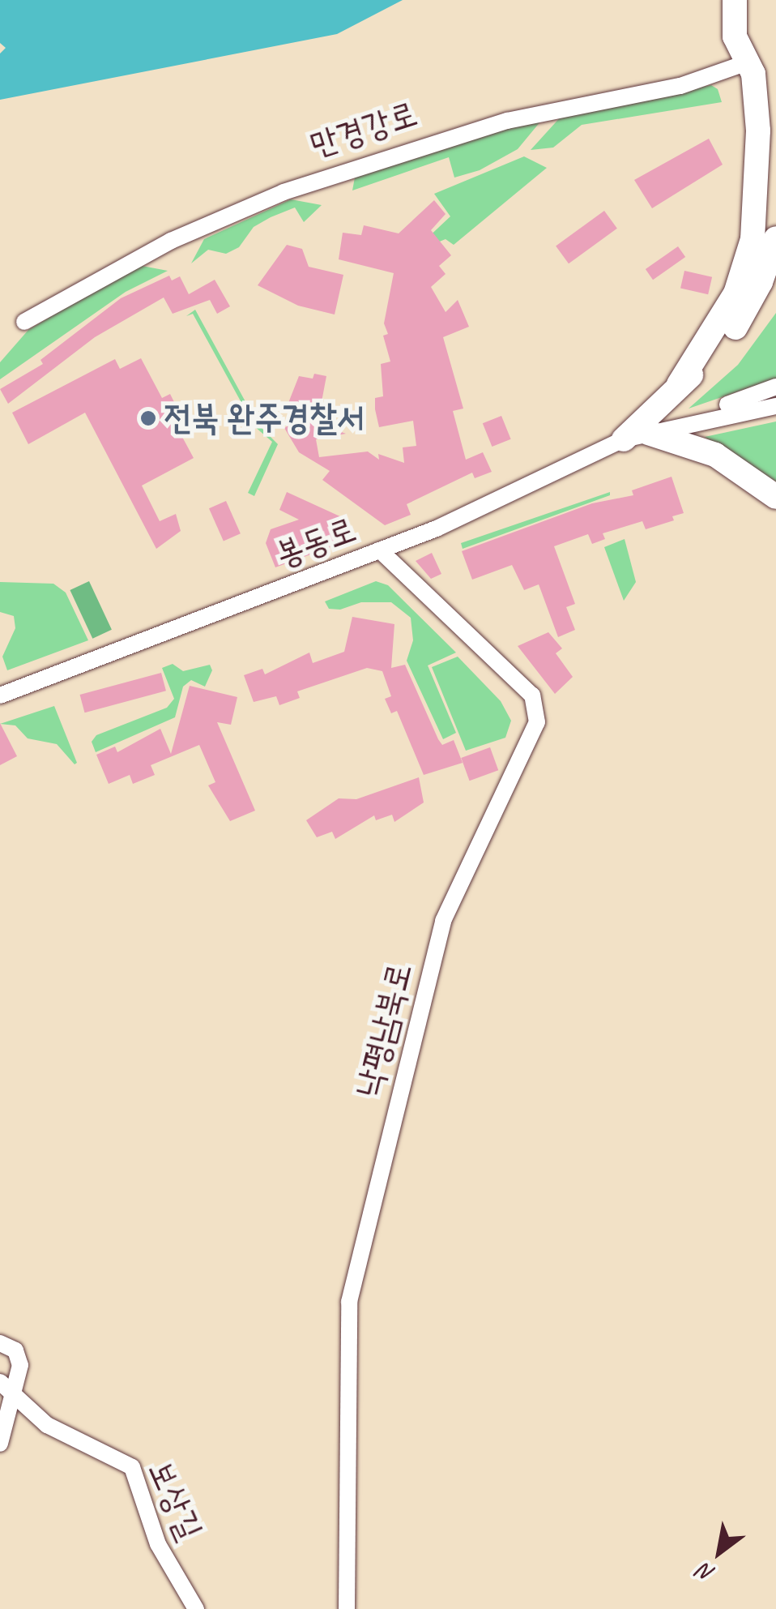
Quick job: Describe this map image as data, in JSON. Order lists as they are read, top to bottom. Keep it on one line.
{"streets":{"street":["만경강로","봉동로","낙평남북로","보상길"]},"crossings":[["봉동로","낙평남북로"]],"places":["전북 완주경찰서"],"north":"bottom left"}
